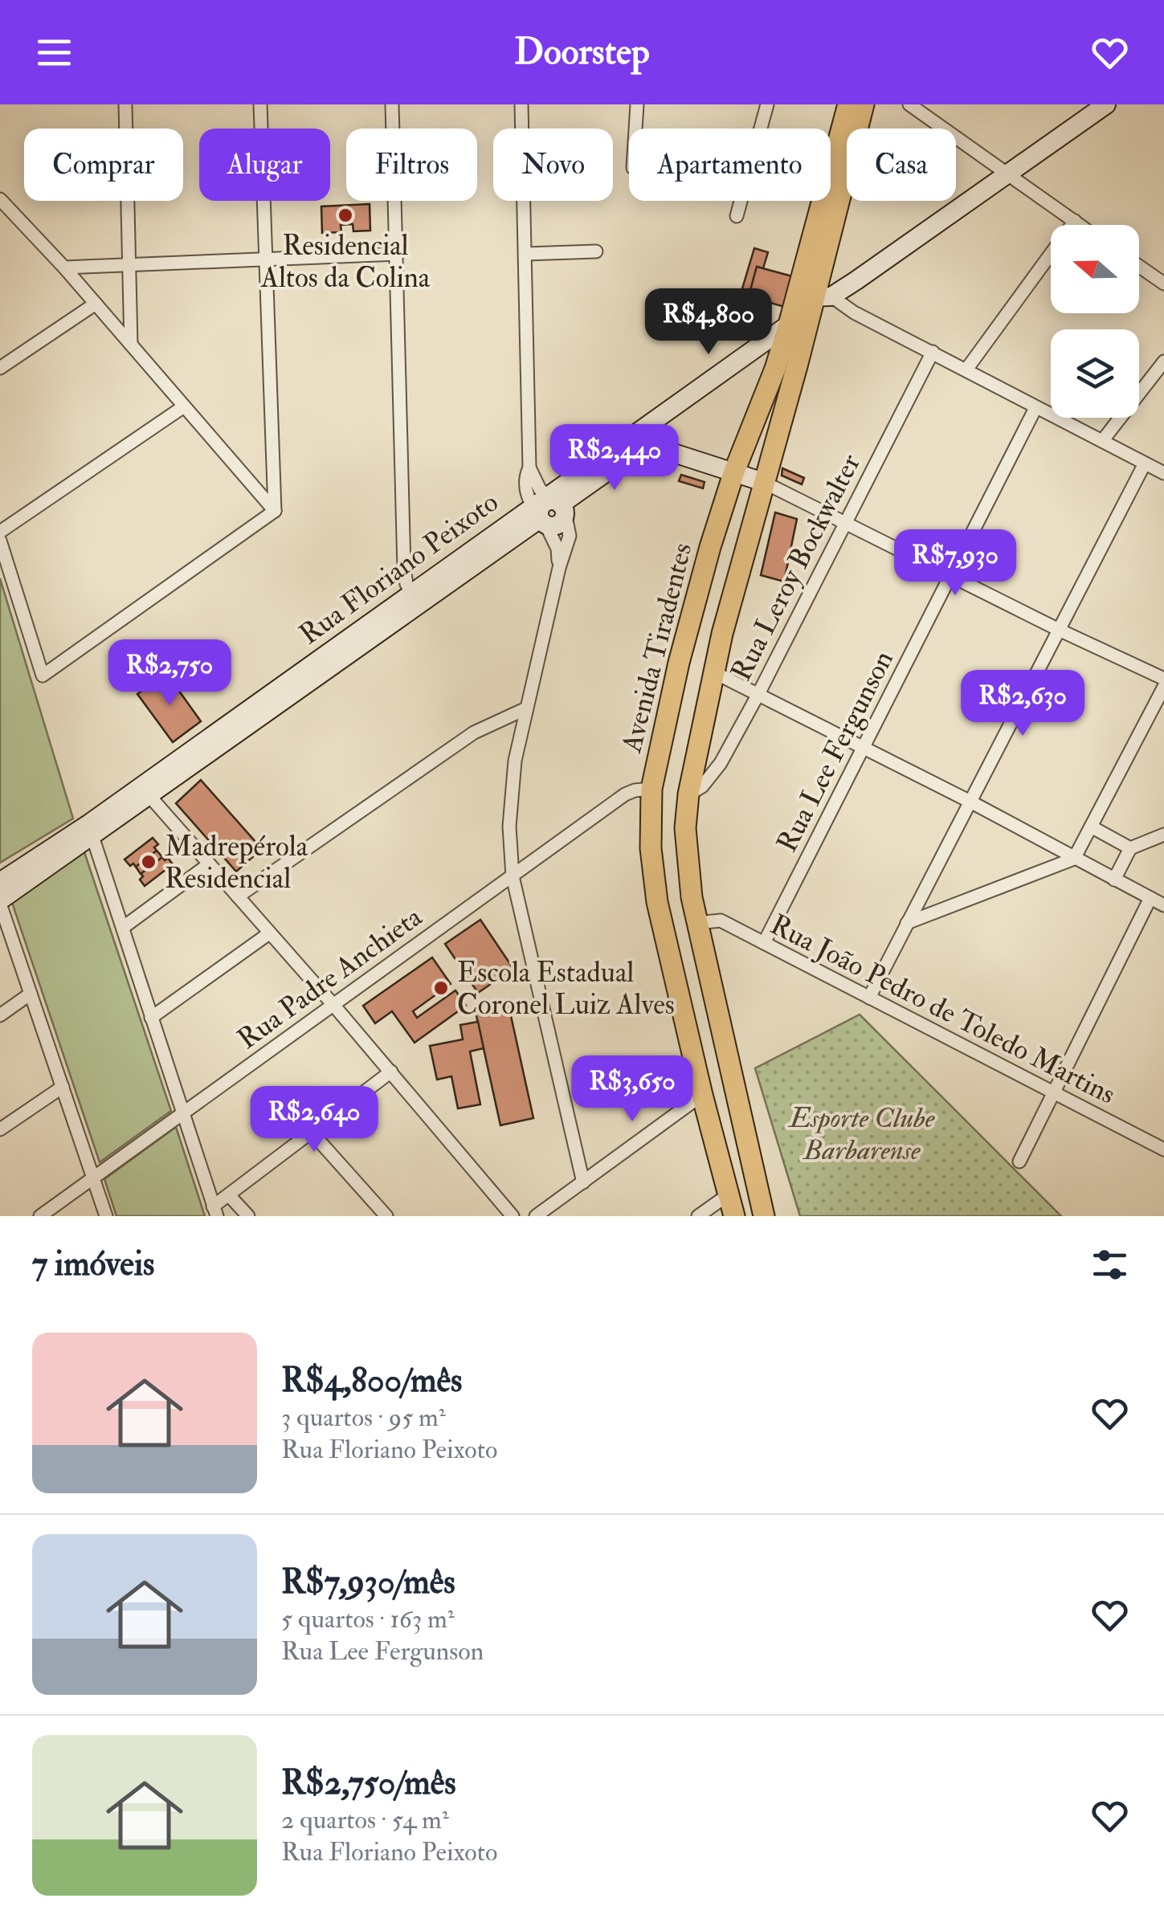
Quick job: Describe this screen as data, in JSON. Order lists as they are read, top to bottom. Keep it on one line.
{"streets":{"main road":["Rua Floriano Peixoto","Avenida Tiradentes"],"street":["Rua Leroy Bockwalter","Rua Lee Fergunson","Rua Padre Anchieta","Rua João Pedro de Toledo Martins"]},"crossings":[["Rua Leroy Bockwalter","Avenida Tiradentes"],["Rua Floriano Peixoto","Avenida Tiradentes"],["Avenida Tiradentes","Rua Padre Anchieta"],["Avenida Tiradentes","Rua João Pedro de Toledo Martins"],["Rua Lee Fergunson","Rua João Pedro de Toledo Martins"]],"parks":["Esporte Clube Barbarense"],"places":["Residencial Altos da Colina","Madrepérola Residencial","Escola Estadual Coronel Luiz Alves"],"north":"left","page":{"header":"Doorstep","chip":["Comprar","Alugar","Filtros","Novo","Apartamento","Casa"],"price":["R$4,800","R$2,440","R$7,930","R$2,750","R$2,630","R$3,650","R$2,640"],"heading":"7 imóveis","list":[{"name":"R$4,800/mês","note":"3 quartos · 95 m² · Rua Floriano Peixoto"},{"name":"R$7,930/mês","note":"5 quartos · 163 m² · Rua Lee Fergunson"},{"name":"R$2,750/mês","note":"2 quartos · 54 m² · Rua Floriano Peixoto"}]}}
